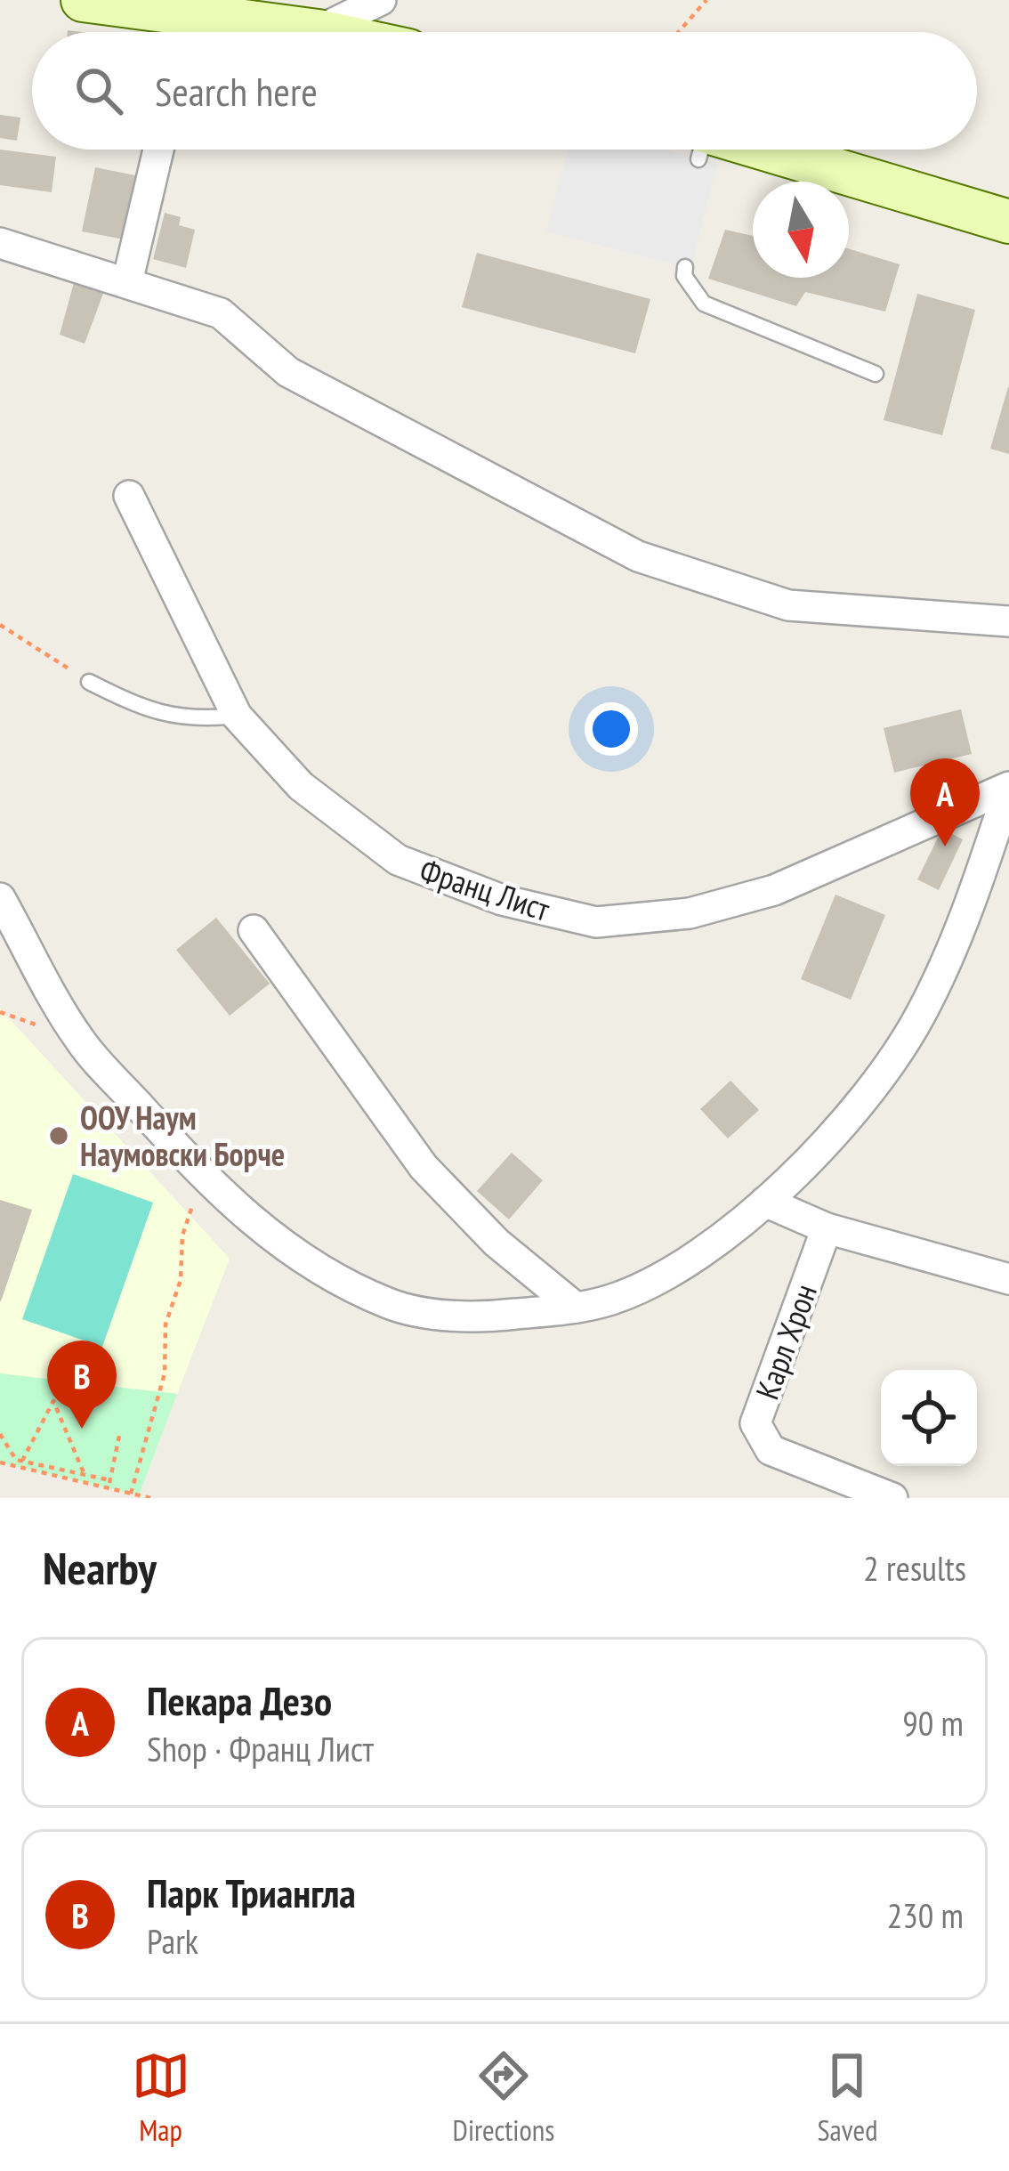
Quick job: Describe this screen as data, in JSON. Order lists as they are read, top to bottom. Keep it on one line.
{"streets":{"street":["Франц Лист","Карл Хрон"]},"places":["ООУ Наум Наумовски Борче"],"north":"bottom","page":{"search":"Search here","pins":["A","B"],"heading":["Nearby","2 results"],"list":[{"mark":"A","name":"Пекара Дезо","note":"Shop · Франц Лист","value":"90 m"},{"mark":"B","name":"Парк Триангла","note":"Park","value":"230 m"}],"nav":["Map","Directions","Saved"]}}
